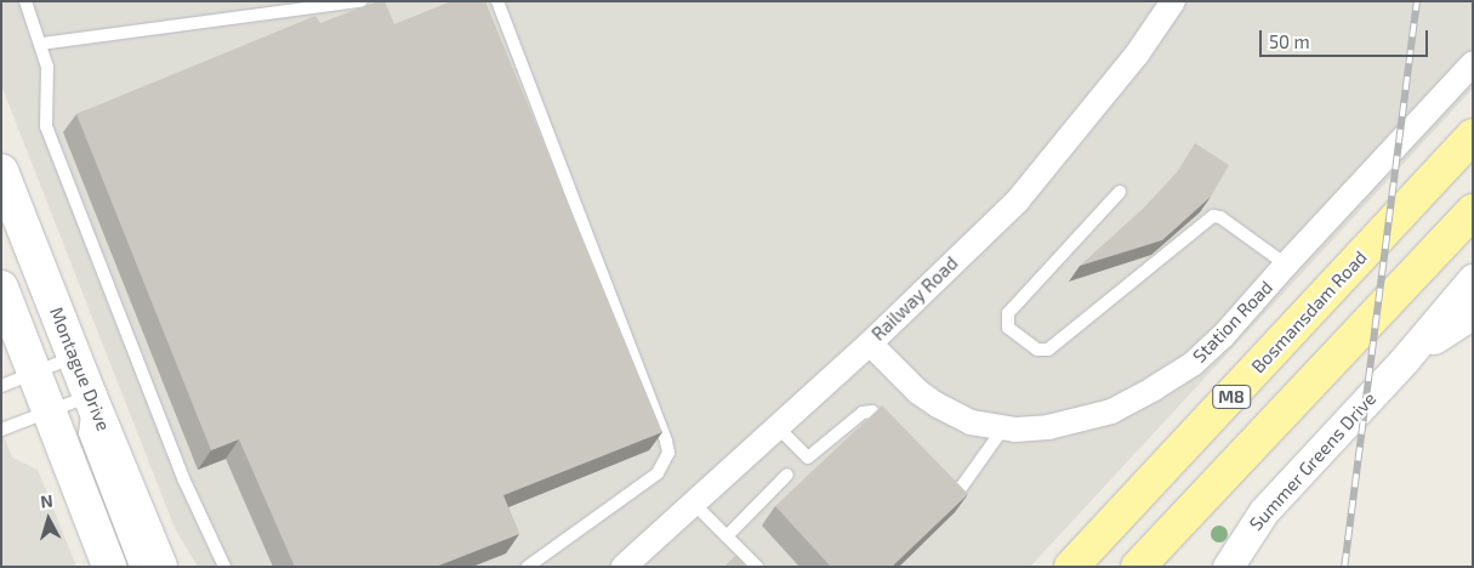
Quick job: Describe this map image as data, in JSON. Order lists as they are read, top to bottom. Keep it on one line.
{"streets":{"main road":["Bosmansdam Road","Montague Drive","M8"],"street":["Railway Road","Station Road","Summer Greens Drive"]},"crossings":[["Railway Road","Station Road"]],"scale_bar":"50 m","north":"top"}
